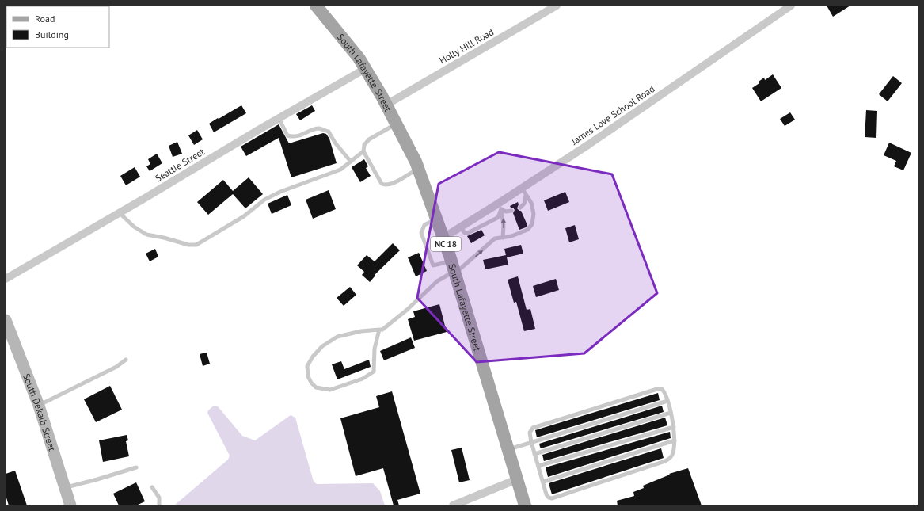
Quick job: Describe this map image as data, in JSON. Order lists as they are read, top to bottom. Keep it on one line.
{"streets":{"main road":["South Lafayette Street","NC 18","South Dekalb Street"],"street":["Holly Hill Road","James Love School Road","Seattle Street"]},"crossings":[["Holly Hill Road","South Lafayette Street"],["South Lafayette Street","James Love School Road"],["South Lafayette Street","Seattle Street"]],"legend":["Road","Building"]}
